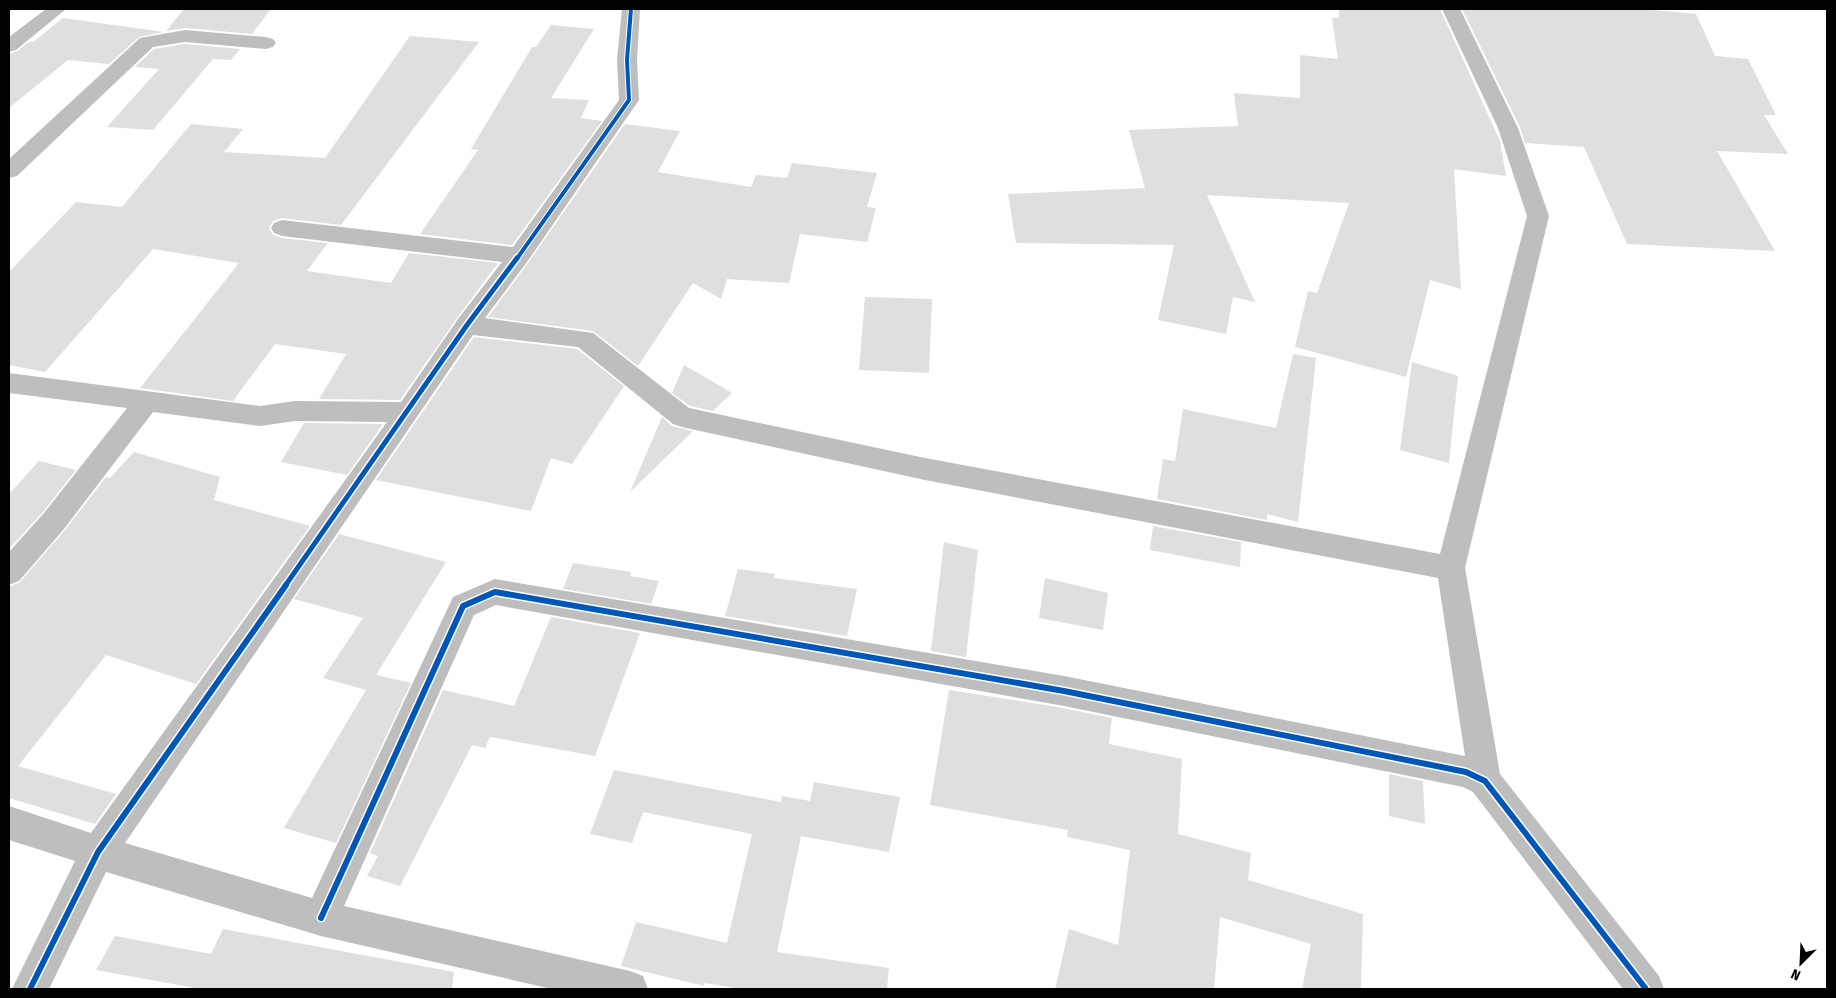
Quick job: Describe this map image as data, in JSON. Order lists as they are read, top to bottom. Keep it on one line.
{"north":"bottom left"}
